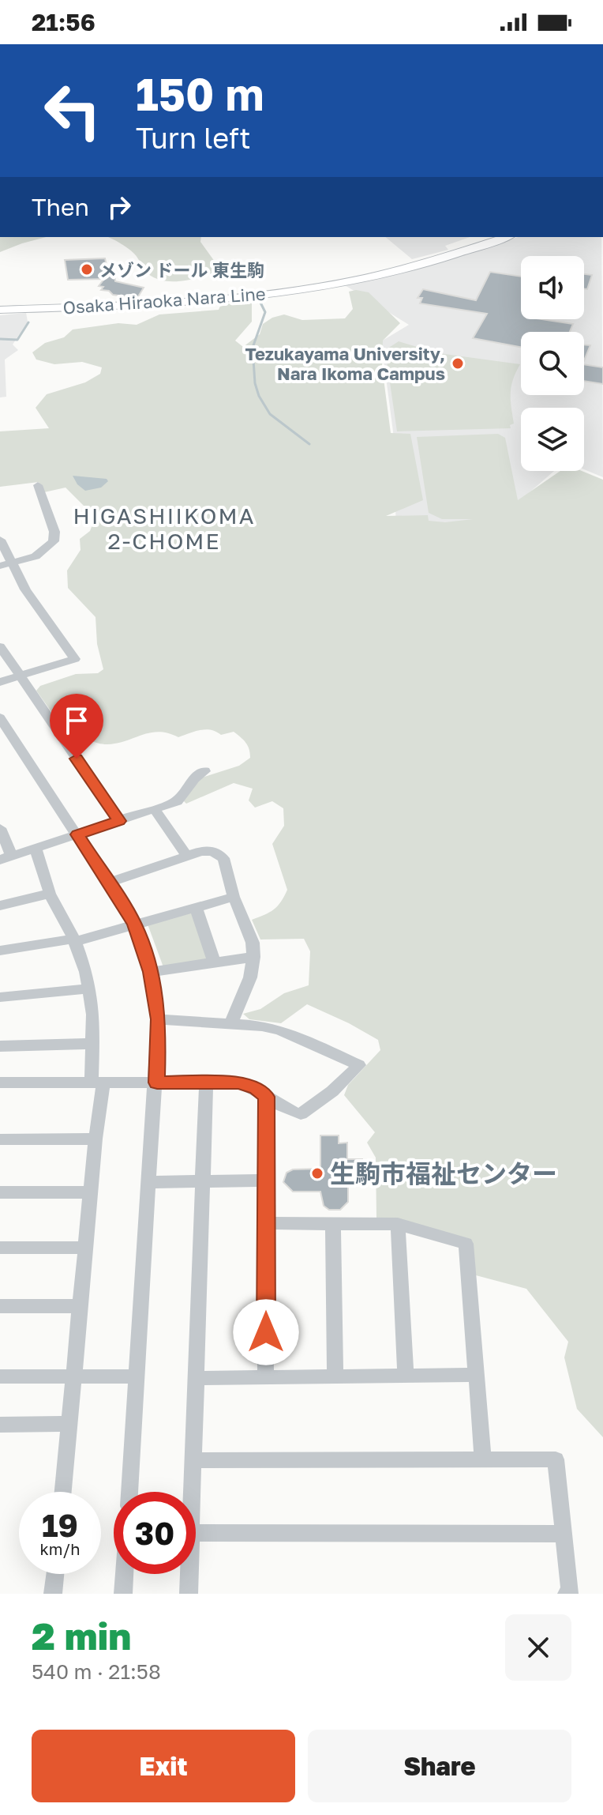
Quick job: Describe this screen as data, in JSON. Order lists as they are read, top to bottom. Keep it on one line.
{"streets":{"main road":["Osaka Hiraoka Nara Line"]},"districts":["HIGASHIIKOMA 2-CHOME"],"places":["メゾン ドール 東生駒","Tezukayama University, Nara Ikoma Campus","生駒市福祉センター"],"page":{"status":"21:56","turn":["150 m","Turn left"],"then":"Then","speed":"19 km/h","limit":"30","heading":["2 min","540 m · 21:58"],"buttons":["Exit","Share"]}}
